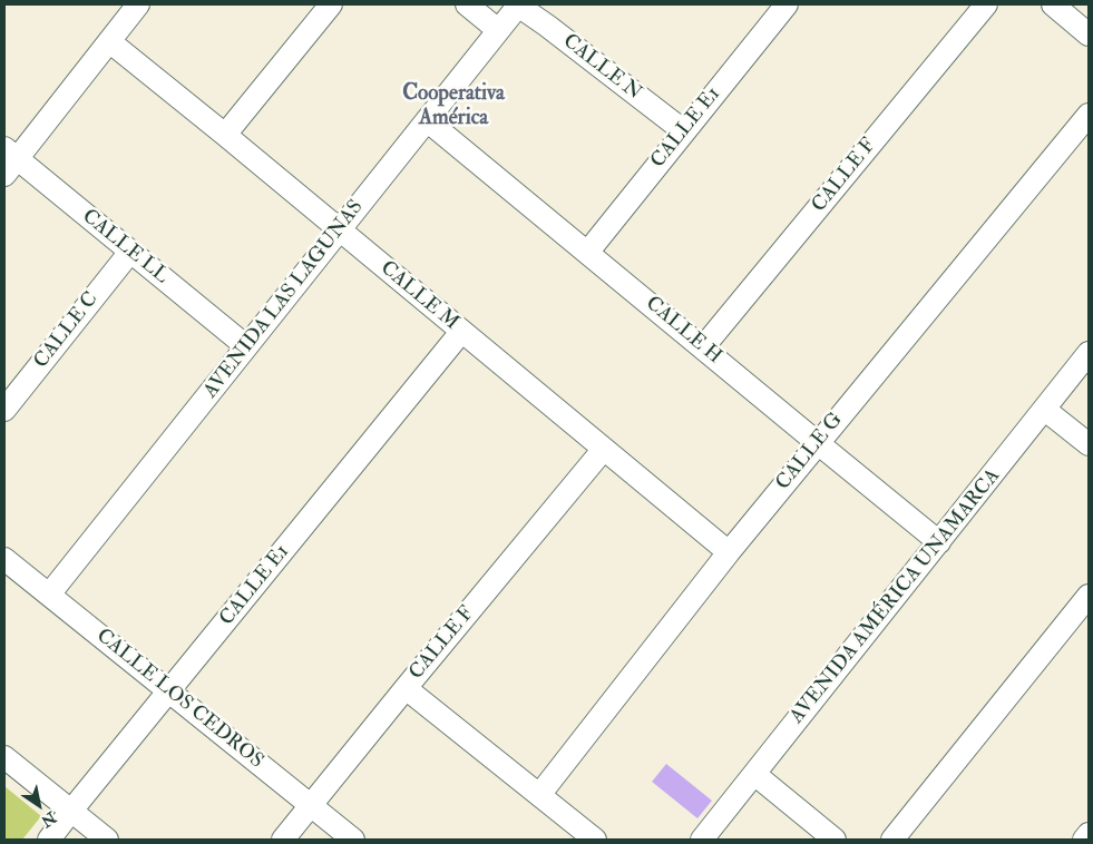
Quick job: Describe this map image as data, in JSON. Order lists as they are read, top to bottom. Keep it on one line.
{"streets":{"street":["CALLE N","CALLE E1","CALLE F","CALLE LL","CALLE M","AVENIDA LAS LAGUNAS","CALLE C","CALLE H","CALLE G","AVENIDA AMÉRICA UNAMARCA","CALLE LOS CEDROS"]},"crossings":[["CALLE N","CALLE E1"],["CALLE N","AVENIDA LAS LAGUNAS"],["CALLE E1","CALLE M"],["CALLE E1","CALLE H"],["CALLE E1","CALLE LOS CEDROS"],["CALLE F","CALLE M"],["CALLE F","CALLE H"],["CALLE F","CALLE LOS CEDROS"],["CALLE LL","AVENIDA LAS LAGUNAS"],["CALLE LL","CALLE C"],["CALLE M","AVENIDA LAS LAGUNAS"],["CALLE M","CALLE G"],["AVENIDA LAS LAGUNAS","CALLE H"],["AVENIDA LAS LAGUNAS","CALLE LOS CEDROS"],["CALLE H","CALLE G"],["CALLE H","AVENIDA AMÉRICA UNAMARCA"]],"districts":["Cooperativa América"],"north":"bottom right"}
